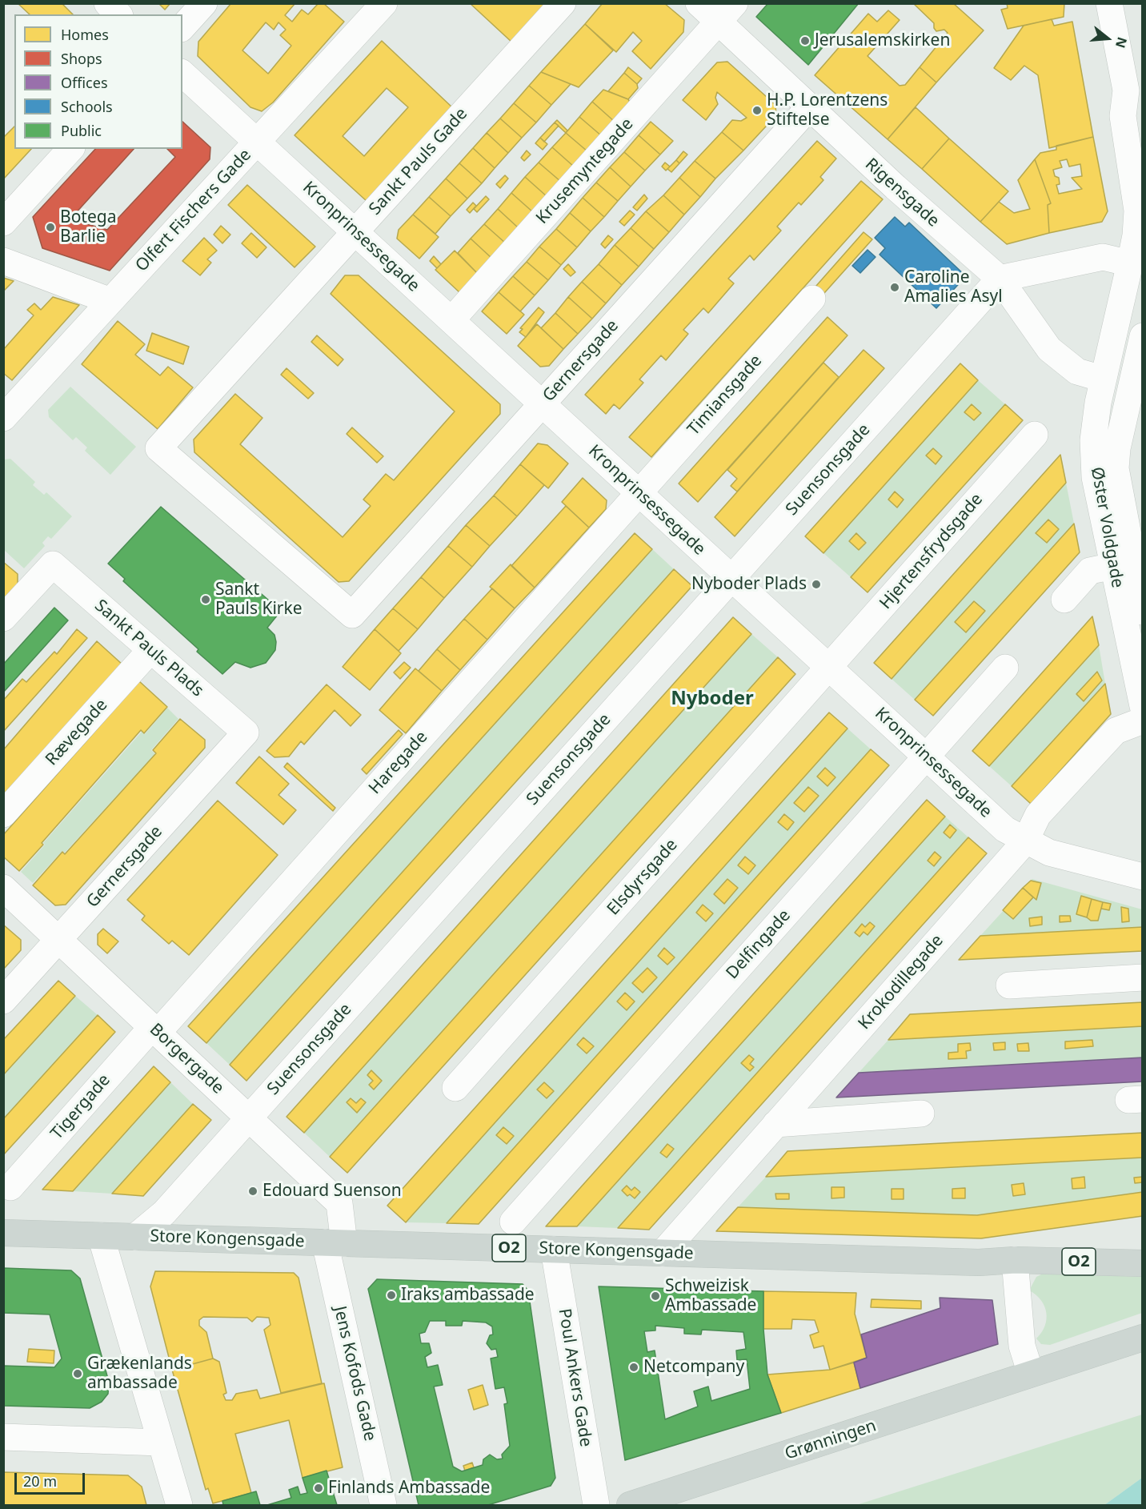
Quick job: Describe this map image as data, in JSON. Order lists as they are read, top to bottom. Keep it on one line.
{"streets":{"main road":["Store Kongensgade","O2","Grønningen"],"street":["Sankt Pauls Gade","Krusemyntegade","Rigensgade","Olfert Fischers Gade","Kronprinsessegade","Gernersgade","Timiansgade","Suensonsgade","Øster Voldgade","Hjertensfrydsgade","Sankt Pauls Plads","Rævegade","Haregade","Elsdyrsgade","Delfingade","Krokodillegade","Borgergade","Tigergade","Jens Kofods Gade","Poul Ankers Gade"]},"crossings":[["Sankt Pauls Gade","Kronprinsessegade"],["Sankt Pauls Gade","Gernersgade"],["Krusemyntegade","Rigensgade"],["Krusemyntegade","Kronprinsessegade"],["Rigensgade","Gernersgade"],["Rigensgade","Suensonsgade"],["Rigensgade","Øster Voldgade"],["Olfert Fischers Gade","Kronprinsessegade"],["Kronprinsessegade","Gernersgade"],["Kronprinsessegade","Timiansgade"],["Kronprinsessegade","Suensonsgade"],["Kronprinsessegade","Hjertensfrydsgade"],["Kronprinsessegade","Haregade"],["Kronprinsessegade","Elsdyrsgade"],["Kronprinsessegade","Delfingade"],["Kronprinsessegade","Krokodillegade"],["Gernersgade","Sankt Pauls Plads"],["Gernersgade","Borgergade"],["Timiansgade","Haregade"],["Suensonsgade","Borgergade"],["Suensonsgade","Store Kongensgade"],["Hjertensfrydsgade","Elsdyrsgade"],["Sankt Pauls Plads","Rævegade"],["Haregade","Borgergade"],["Haregade","Tigergade"],["Krokodillegade","Store Kongensgade"],["Borgergade","Tigergade"],["Borgergade","Store Kongensgade"],["Borgergade","Jens Kofods Gade"],["Store Kongensgade","Jens Kofods Gade"],["Store Kongensgade","Poul Ankers Gade"]],"districts":["Nyboder"],"places":["Jerusalemskirken","H.P. Lorentzens Stiftelse","Botega Barlie","Caroline Amalies Asyl","Nyboder Plads","Sankt Pauls Kirke","Edouard Suenson","Iraks ambassade","Schweizisk Ambassade","Netcompany","Grækenlands ambassade","Finlands Ambassade"],"legend":["Homes","Shops","Offices","Schools","Public"],"scale_bar":"20 m","north":"right"}
